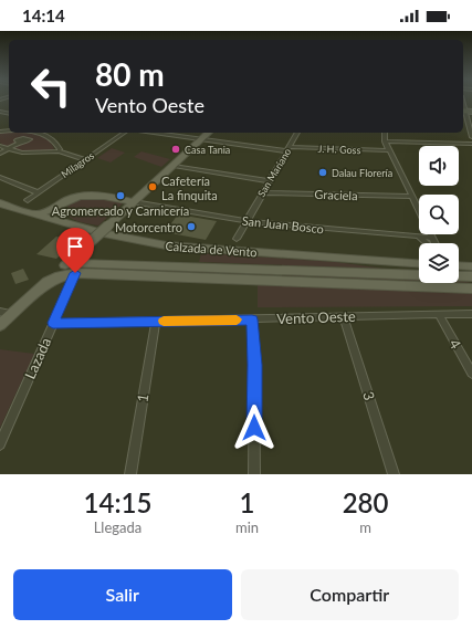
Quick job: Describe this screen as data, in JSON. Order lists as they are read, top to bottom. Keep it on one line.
{"streets":{"main road":["Calzada de Vento"],"street":["J. H. Goss","Milagros","San Mariano","Graciela","San Juan Bosco","Vento Oeste","4","Lazada","3","1"]},"crossings":[["J. H. Goss","San Mariano"],["San Mariano","Graciela"],["San Mariano","San Juan Bosco"],["Calzada de Vento","Lazada"],["Vento Oeste","4"],["Vento Oeste","Lazada"],["Vento Oeste","3"],["Vento Oeste","1"]],"places":["Casa Tania","Dalau Florería","Cafetería La finquita","Agromercado y Carnicería","Motorcentro"],"page":{"status":"14:14","turn":["80 m","Vento Oeste"],"eta":["14:15","Llegada","1","min","280","m"],"buttons":["Salir","Compartir"]}}
